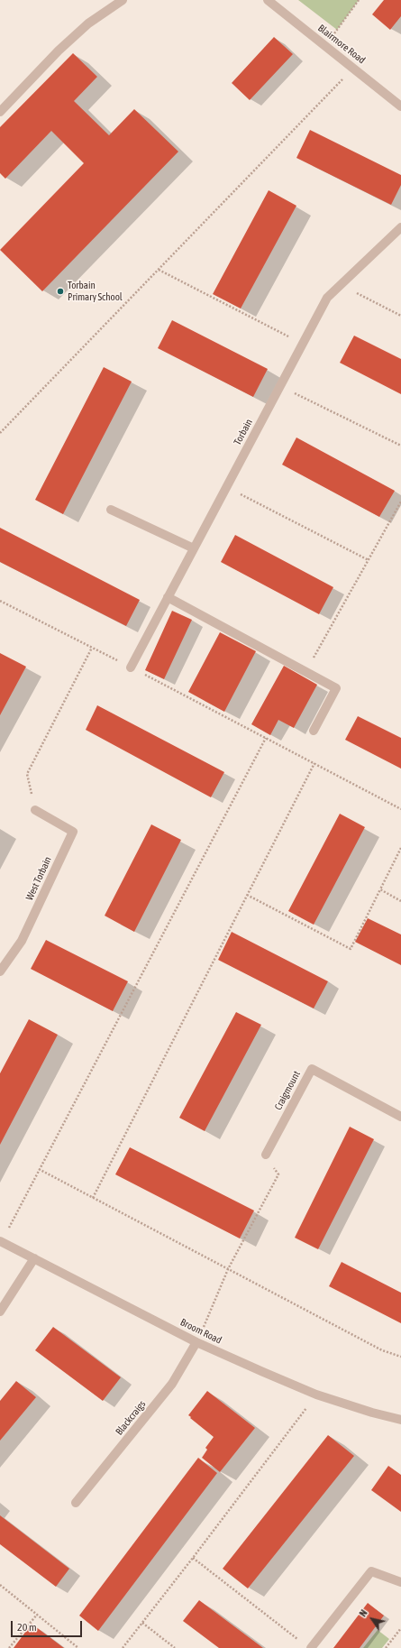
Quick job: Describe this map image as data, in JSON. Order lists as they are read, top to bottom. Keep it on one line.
{"streets":{"street":["Blairmore Road","Torbain","West Torbain","Craigmount","Broom Road","Blackcraigs"]},"crossings":[["Broom Road","Blackcraigs"]],"places":["Torbain Primary School"],"scale_bar":"20 m","north":"top left"}
